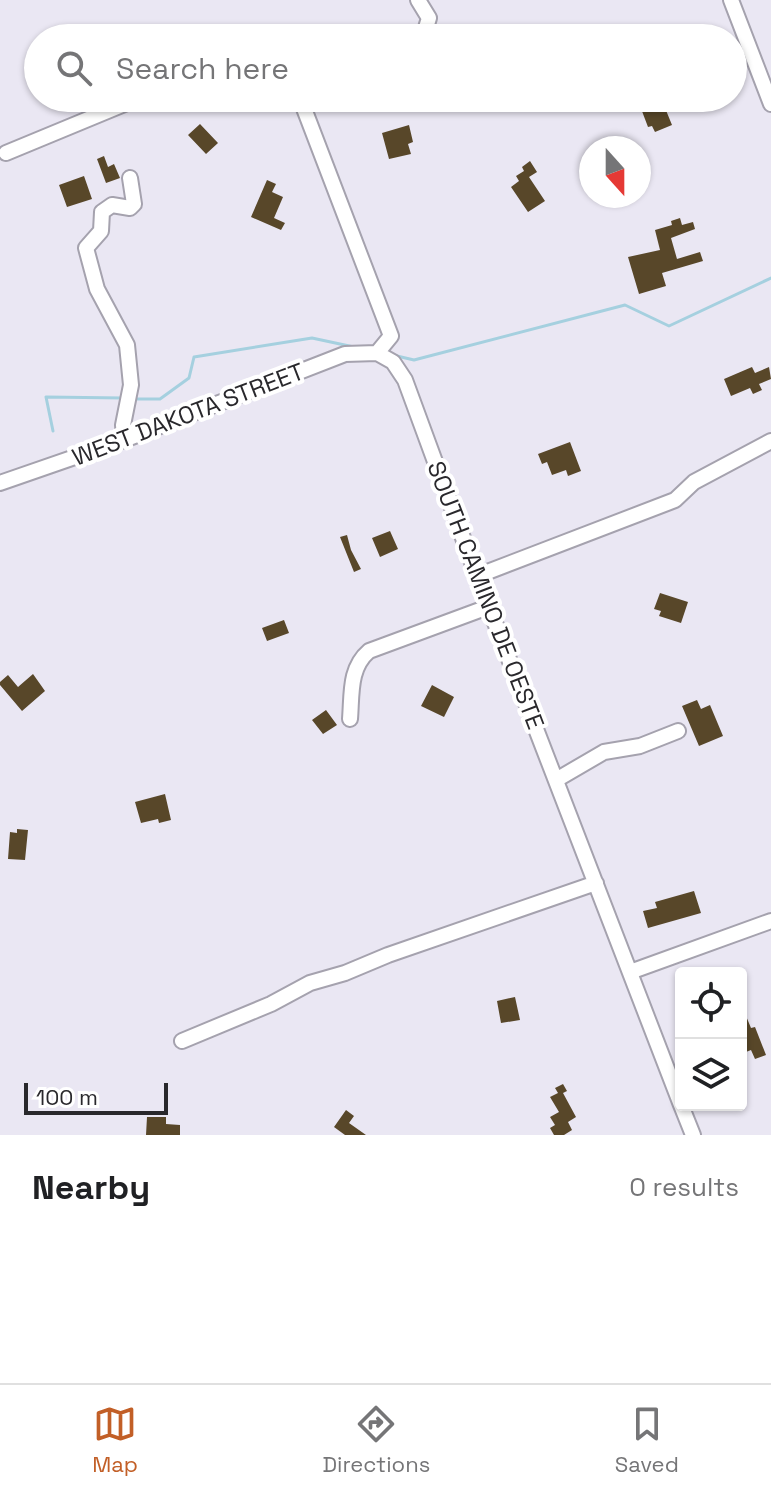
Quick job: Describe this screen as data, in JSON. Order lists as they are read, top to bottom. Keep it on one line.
{"streets":{"street":["WEST DAKOTA STREET","SOUTH CAMINO DE OESTE"]},"crossings":[["WEST DAKOTA STREET","SOUTH CAMINO DE OESTE"]],"scale_bar":"100 m","north":"bottom","page":{"search":"Search here","scale":"100 m","heading":["Nearby","0 results"],"nav":["Map","Directions","Saved"]}}
